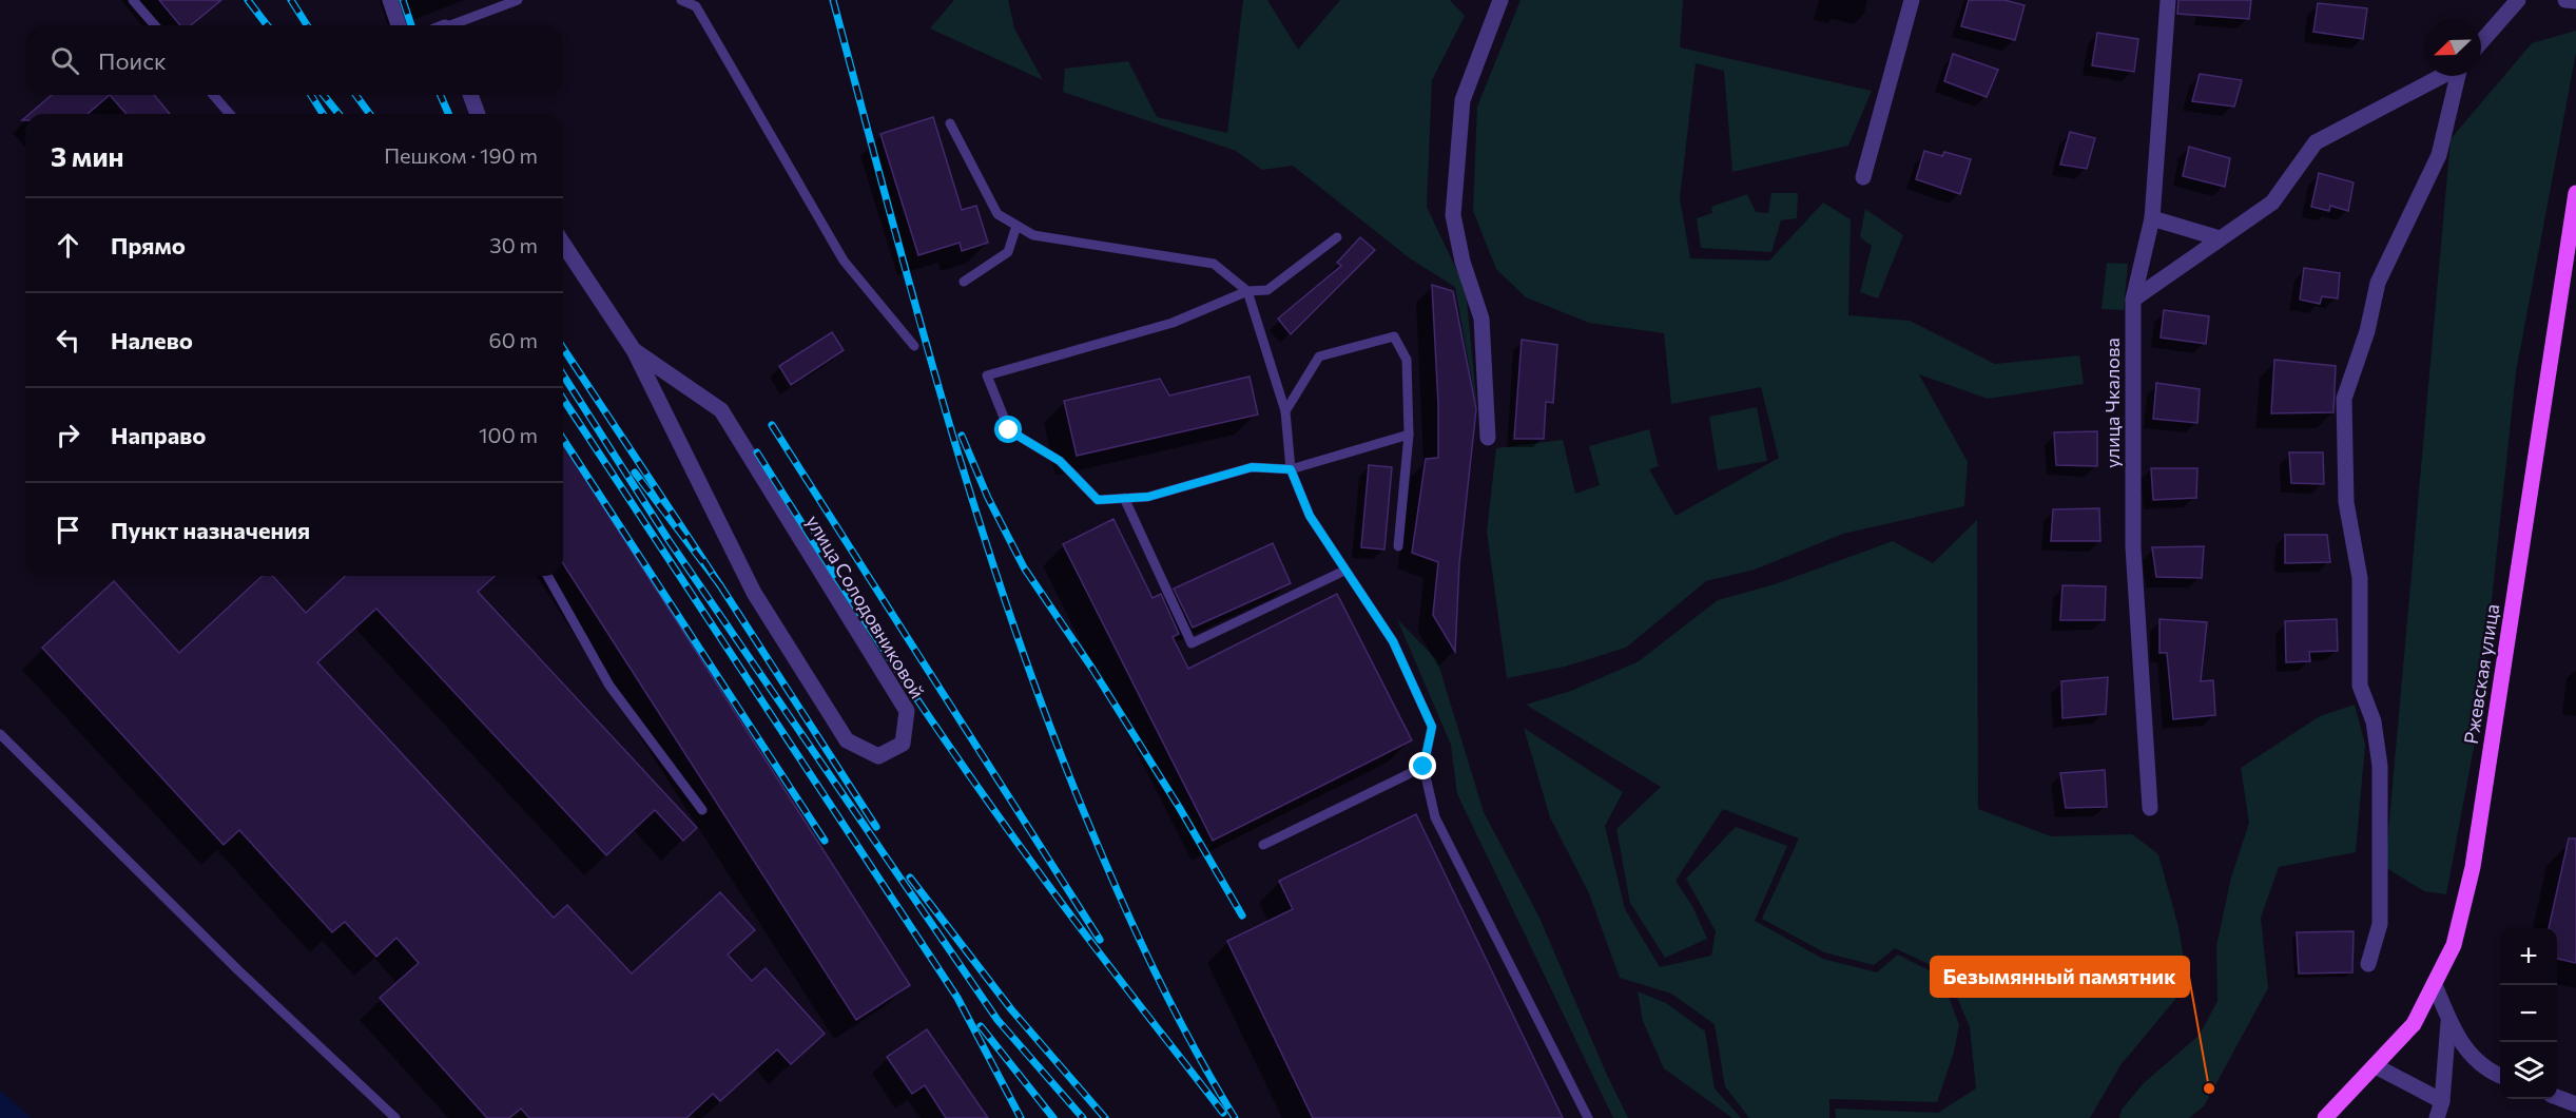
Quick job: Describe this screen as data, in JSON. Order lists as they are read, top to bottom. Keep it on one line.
{"streets":{"main road":["Ржевская улица"],"street":["улица Чкалова","улица Солодовниковой"]},"places":["Безымянный памятник"],"north":"bottom left","page":{"search":"Поиск","heading":["3 мин","Пешком · 190 m"],"list":[["Прямо","30 m"],["Налево","60 m"],["Направо","100 m"],"Пункт назначения"],"map_buttons":["+","−"]}}
